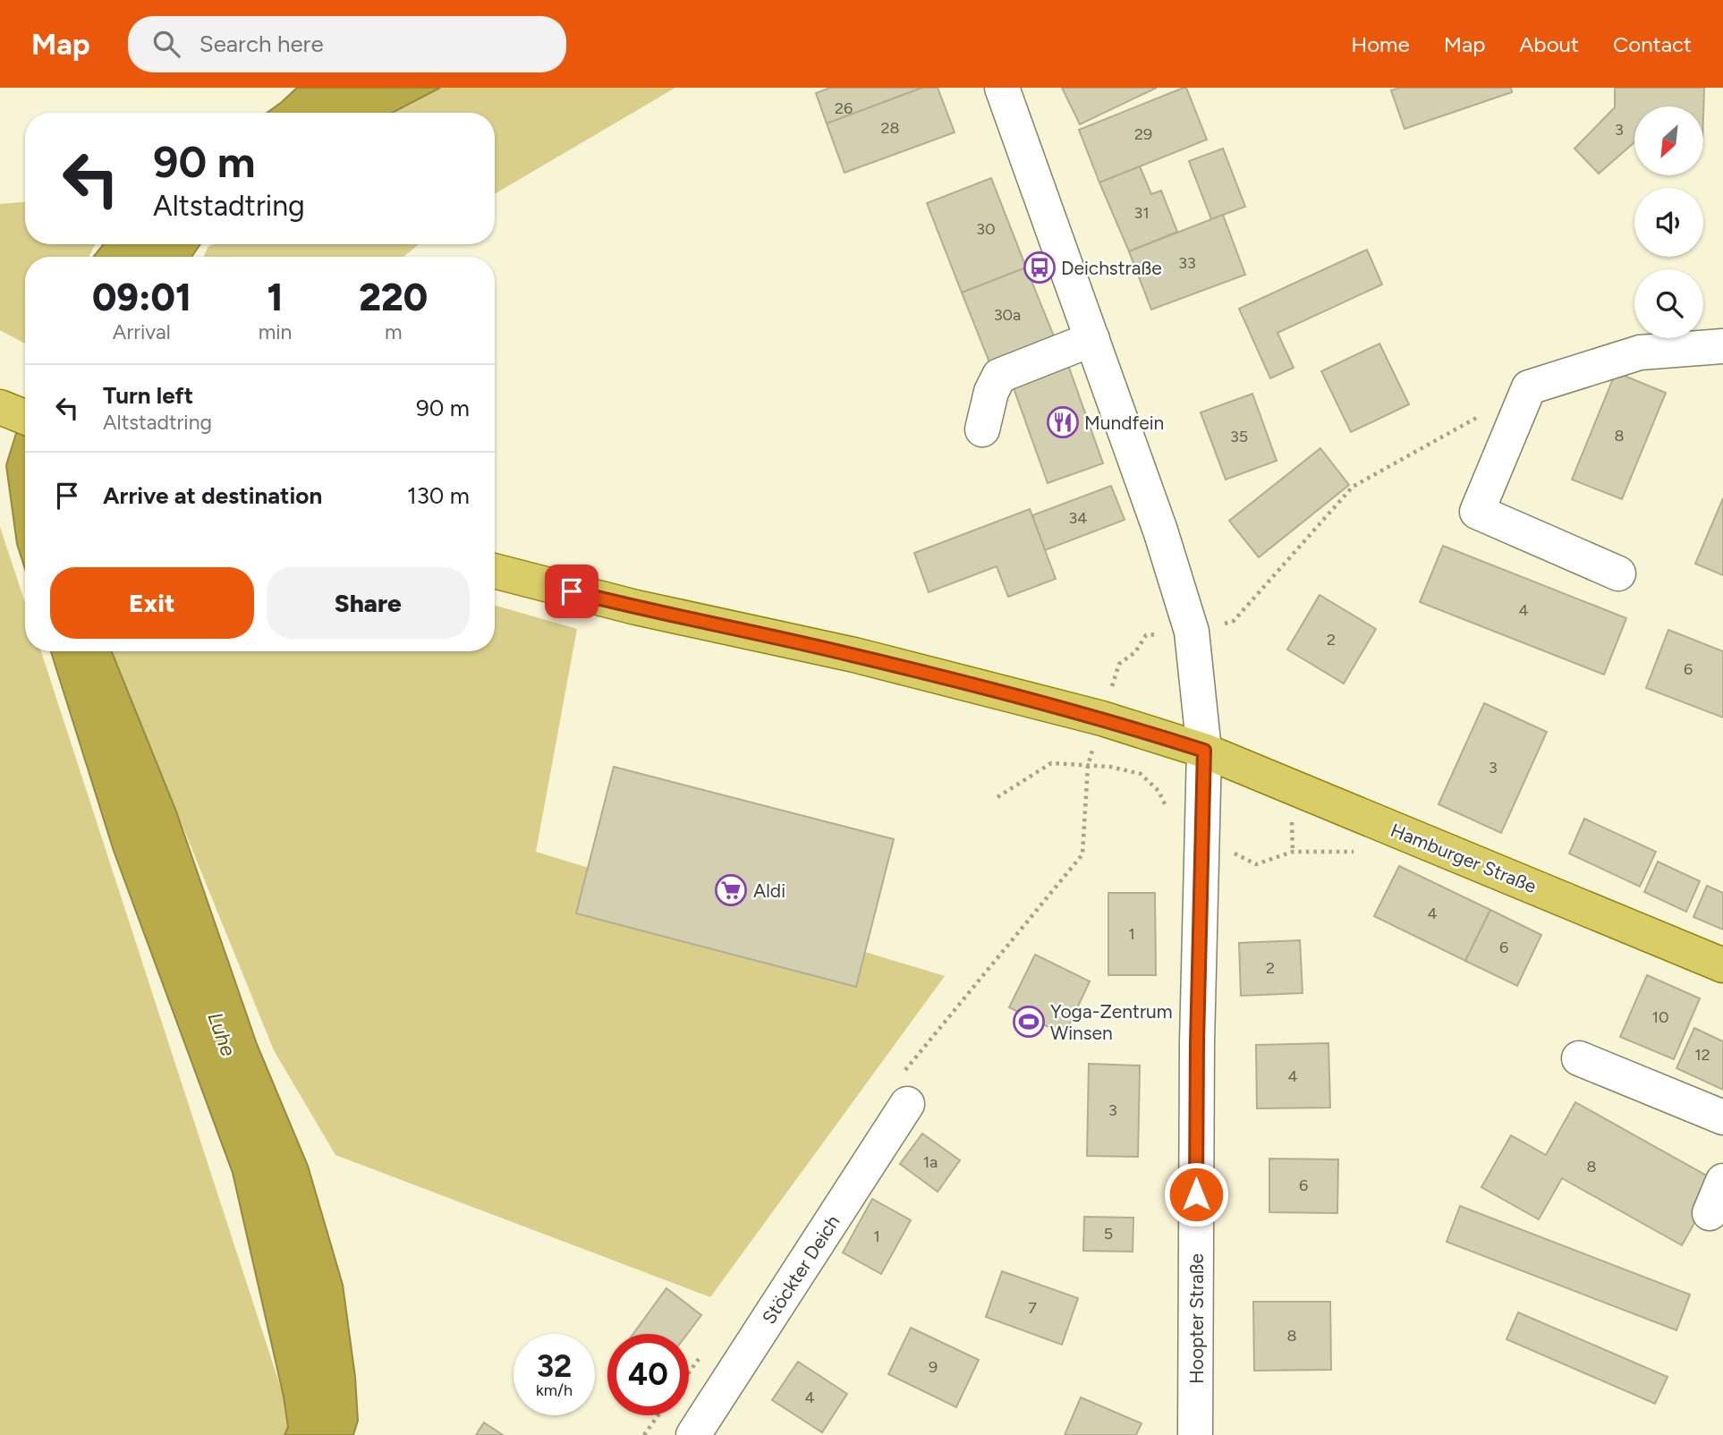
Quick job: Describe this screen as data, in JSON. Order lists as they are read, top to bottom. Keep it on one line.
{"streets":{"main road":["Hamburger Straße"],"street":["Stöckter Deich","Hoopter Straße"]},"crossings":[["Hamburger Straße","Hoopter Straße"]],"water":["Luhe"],"places":{"bus stop":["Deichstraße"],"restaurant":["Mundfein"],"supermarket":["Aldi"],"sports":["Yoga-Zentrum Winsen"]},"house_numbers":["26","28","3","29","31","30","33","30a","8","35","34","4","2","6","3","4","1","6","2","10","12","4","3","1a","8","6","5","1","7","8","9","4"],"north":"bottom left","page":{"header":"Map","search":"Search here","nav":["Home","Map","About","Contact"],"turn":["90 m","Altstadtring"],"eta":["09:01","Arrival","1","min","220","m"],"list":[{"name":"Turn left","note":"Altstadtring","value":"90 m"},{"name":"Arrive at destination","value":"130 m"}],"buttons":["Exit","Share"],"speed":"32 km/h","limit":"40"}}
